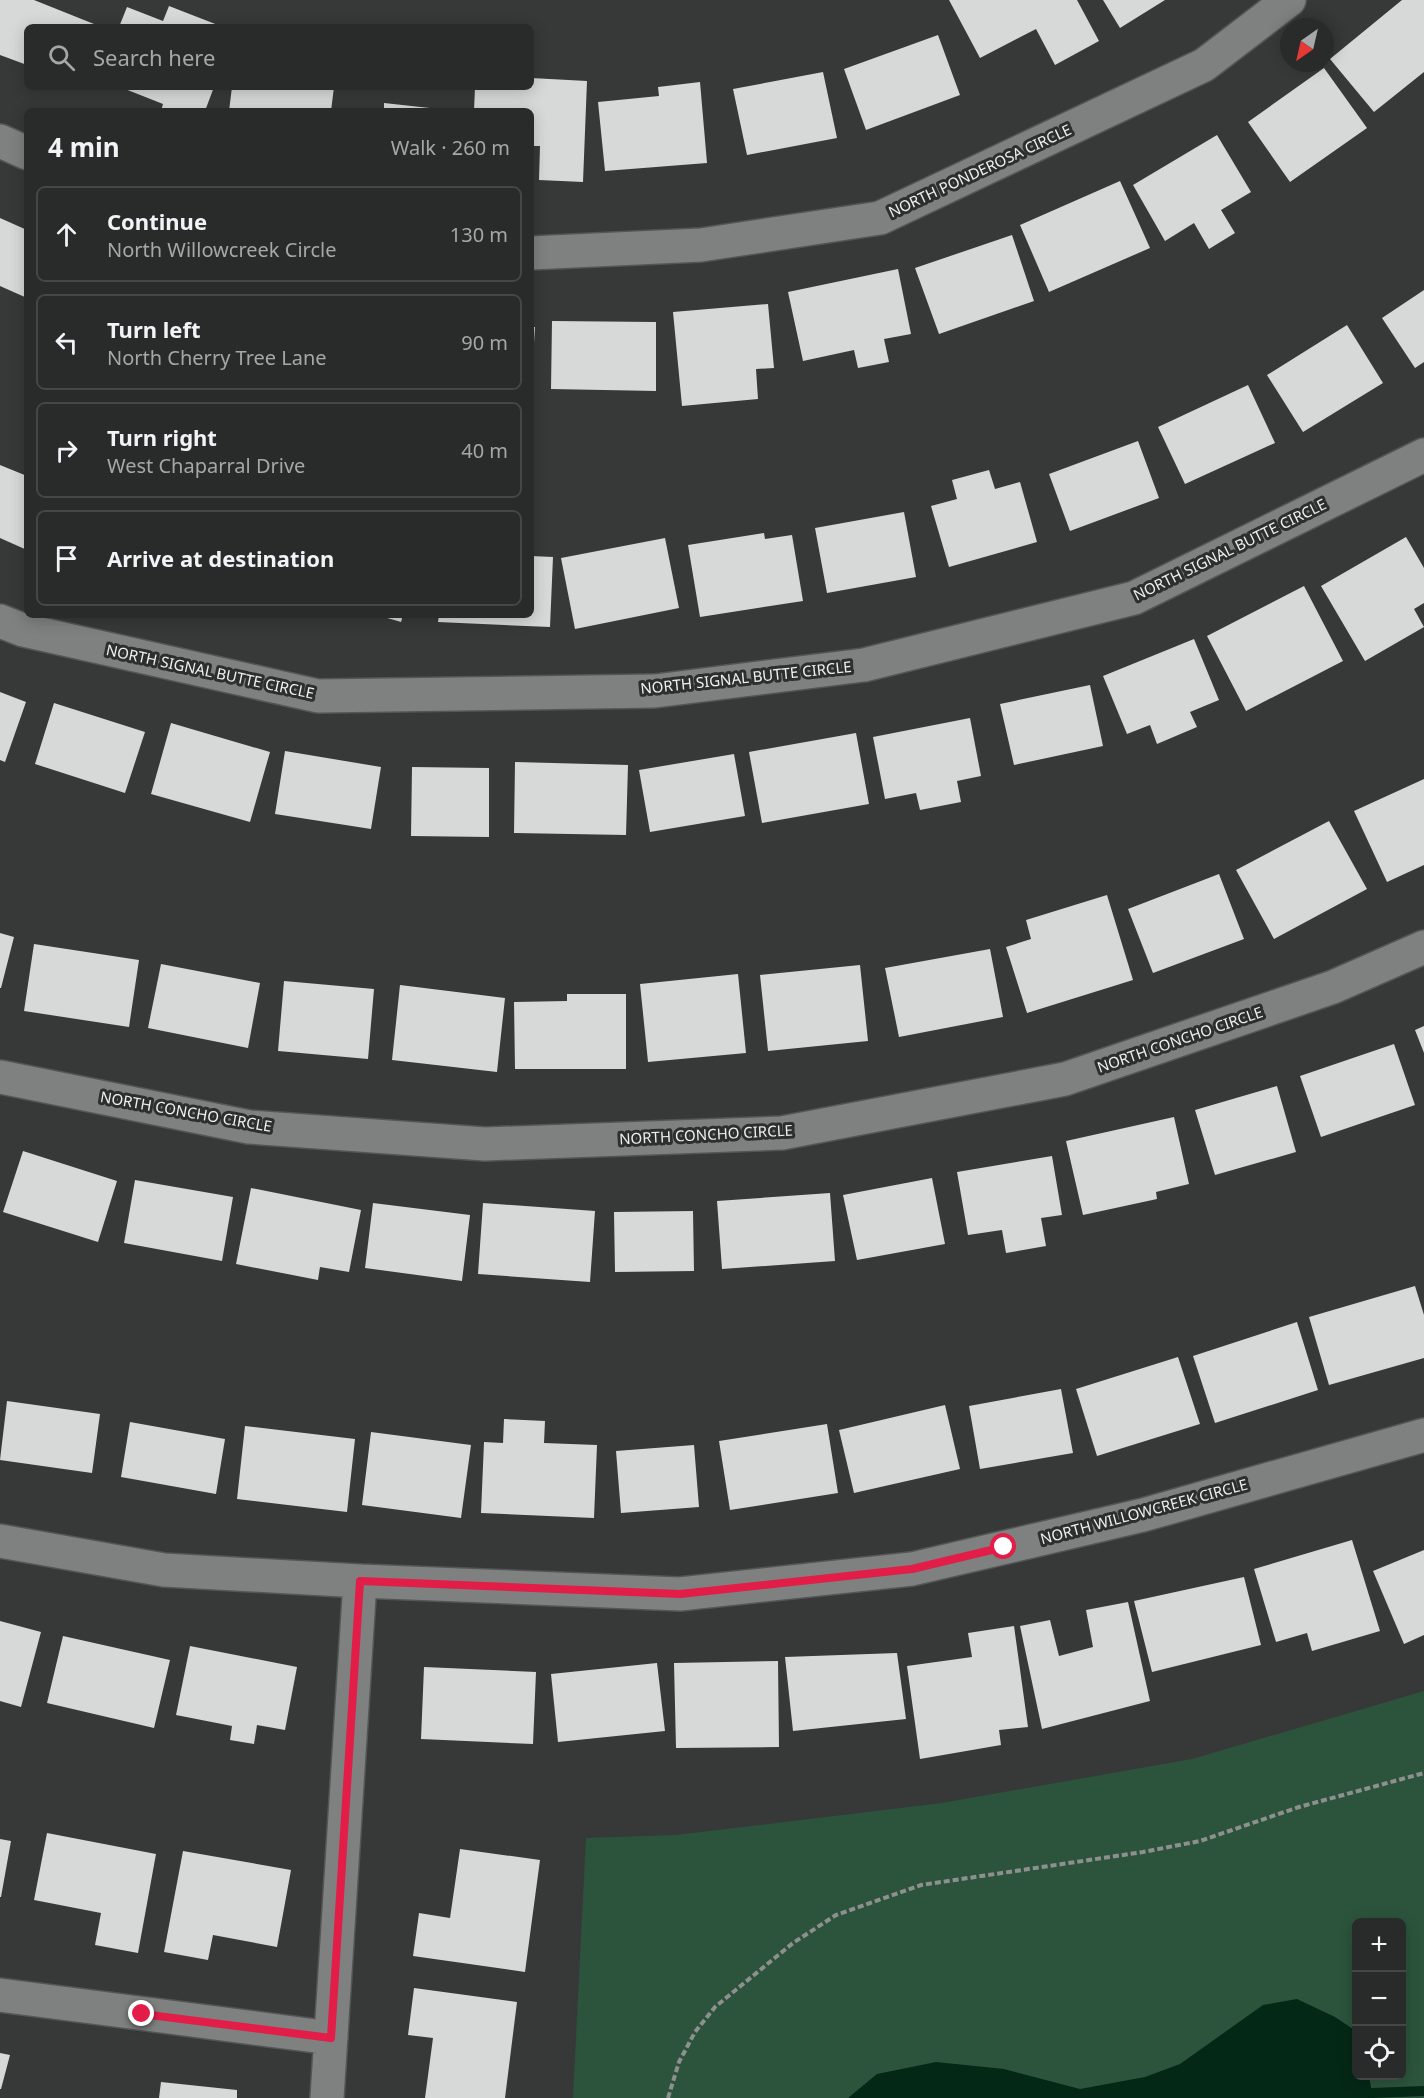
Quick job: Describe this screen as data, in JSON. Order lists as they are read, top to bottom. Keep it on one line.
{"streets":{"street":["NORTH PONDEROSA CIRCLE","NORTH SIGNAL BUTTE CIRCLE","NORTH CONCHO CIRCLE","NORTH WILLOWCREEK CIRCLE"]},"north":"bottom left","page":{"search":"Search here","heading":["4 min","Walk · 260 m"],"list":[["Continue","North Willowcreek Circle","130 m"],["Turn left","North Cherry Tree Lane","90 m"],["Turn right","West Chaparral Drive","40 m"],"Arrive at destination"],"map_buttons":["+","−"]}}
